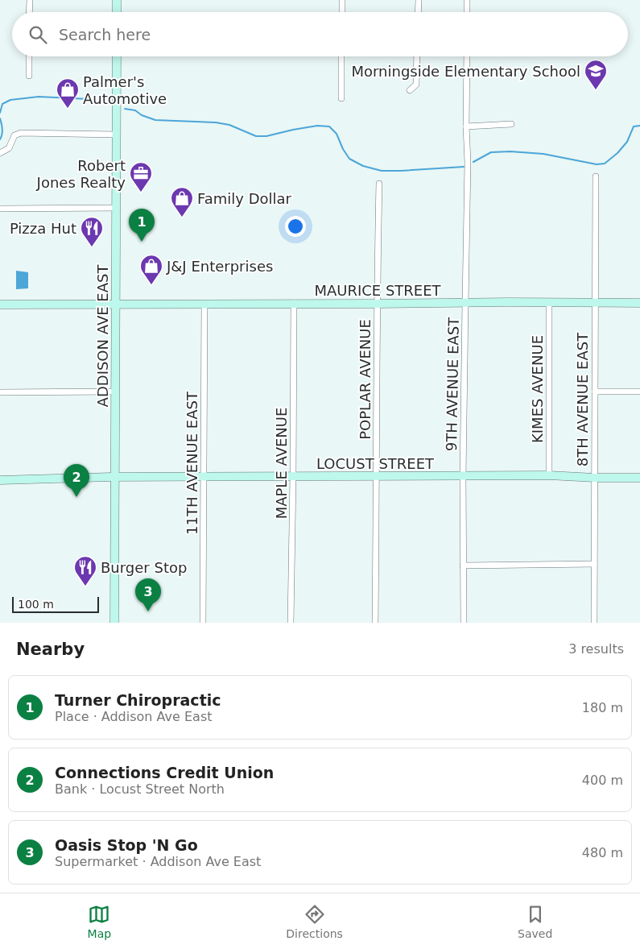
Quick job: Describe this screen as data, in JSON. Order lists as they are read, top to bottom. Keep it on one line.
{"streets":{"street":["MAURICE STREET","ADDISON AVE EAST","POPLAR AVENUE","9TH AVENUE EAST","KIMES AVENUE","8TH AVENUE EAST","11TH AVENUE EAST","MAPLE AVENUE","LOCUST STREET"]},"crossings":[["MAURICE STREET","ADDISON AVE EAST"],["MAURICE STREET","POPLAR AVENUE"],["MAURICE STREET","9TH AVENUE EAST"],["MAURICE STREET","KIMES AVENUE"],["MAURICE STREET","8TH AVENUE EAST"],["MAURICE STREET","11TH AVENUE EAST"],["MAURICE STREET","MAPLE AVENUE"],["ADDISON AVE EAST","LOCUST STREET"],["POPLAR AVENUE","LOCUST STREET"],["9TH AVENUE EAST","LOCUST STREET"],["KIMES AVENUE","LOCUST STREET"],["8TH AVENUE EAST","LOCUST STREET"],["11TH AVENUE EAST","LOCUST STREET"],["MAPLE AVENUE","LOCUST STREET"]],"places":{"school or university":["Morningside Elementary School"],"shop":["Palmer's Automotive","Family Dollar","J&J Enterprises"],"office":["Robert Jones Realty"],"restaurant":["Pizza Hut","Burger Stop"]},"scale_bar":"100 m","page":{"search":"Search here","pins":["1","2","3"],"scale":"100 m","heading":["Nearby","3 results"],"list":[{"mark":"1","name":"Turner Chiropractic","note":"Place · Addison Ave East","value":"180 m"},{"mark":"2","name":"Connections Credit Union","note":"Bank · Locust Street North","value":"400 m"},{"mark":"3","name":"Oasis Stop 'N Go","note":"Supermarket · Addison Ave East","value":"480 m"}],"nav":["Map","Directions","Saved"]}}
